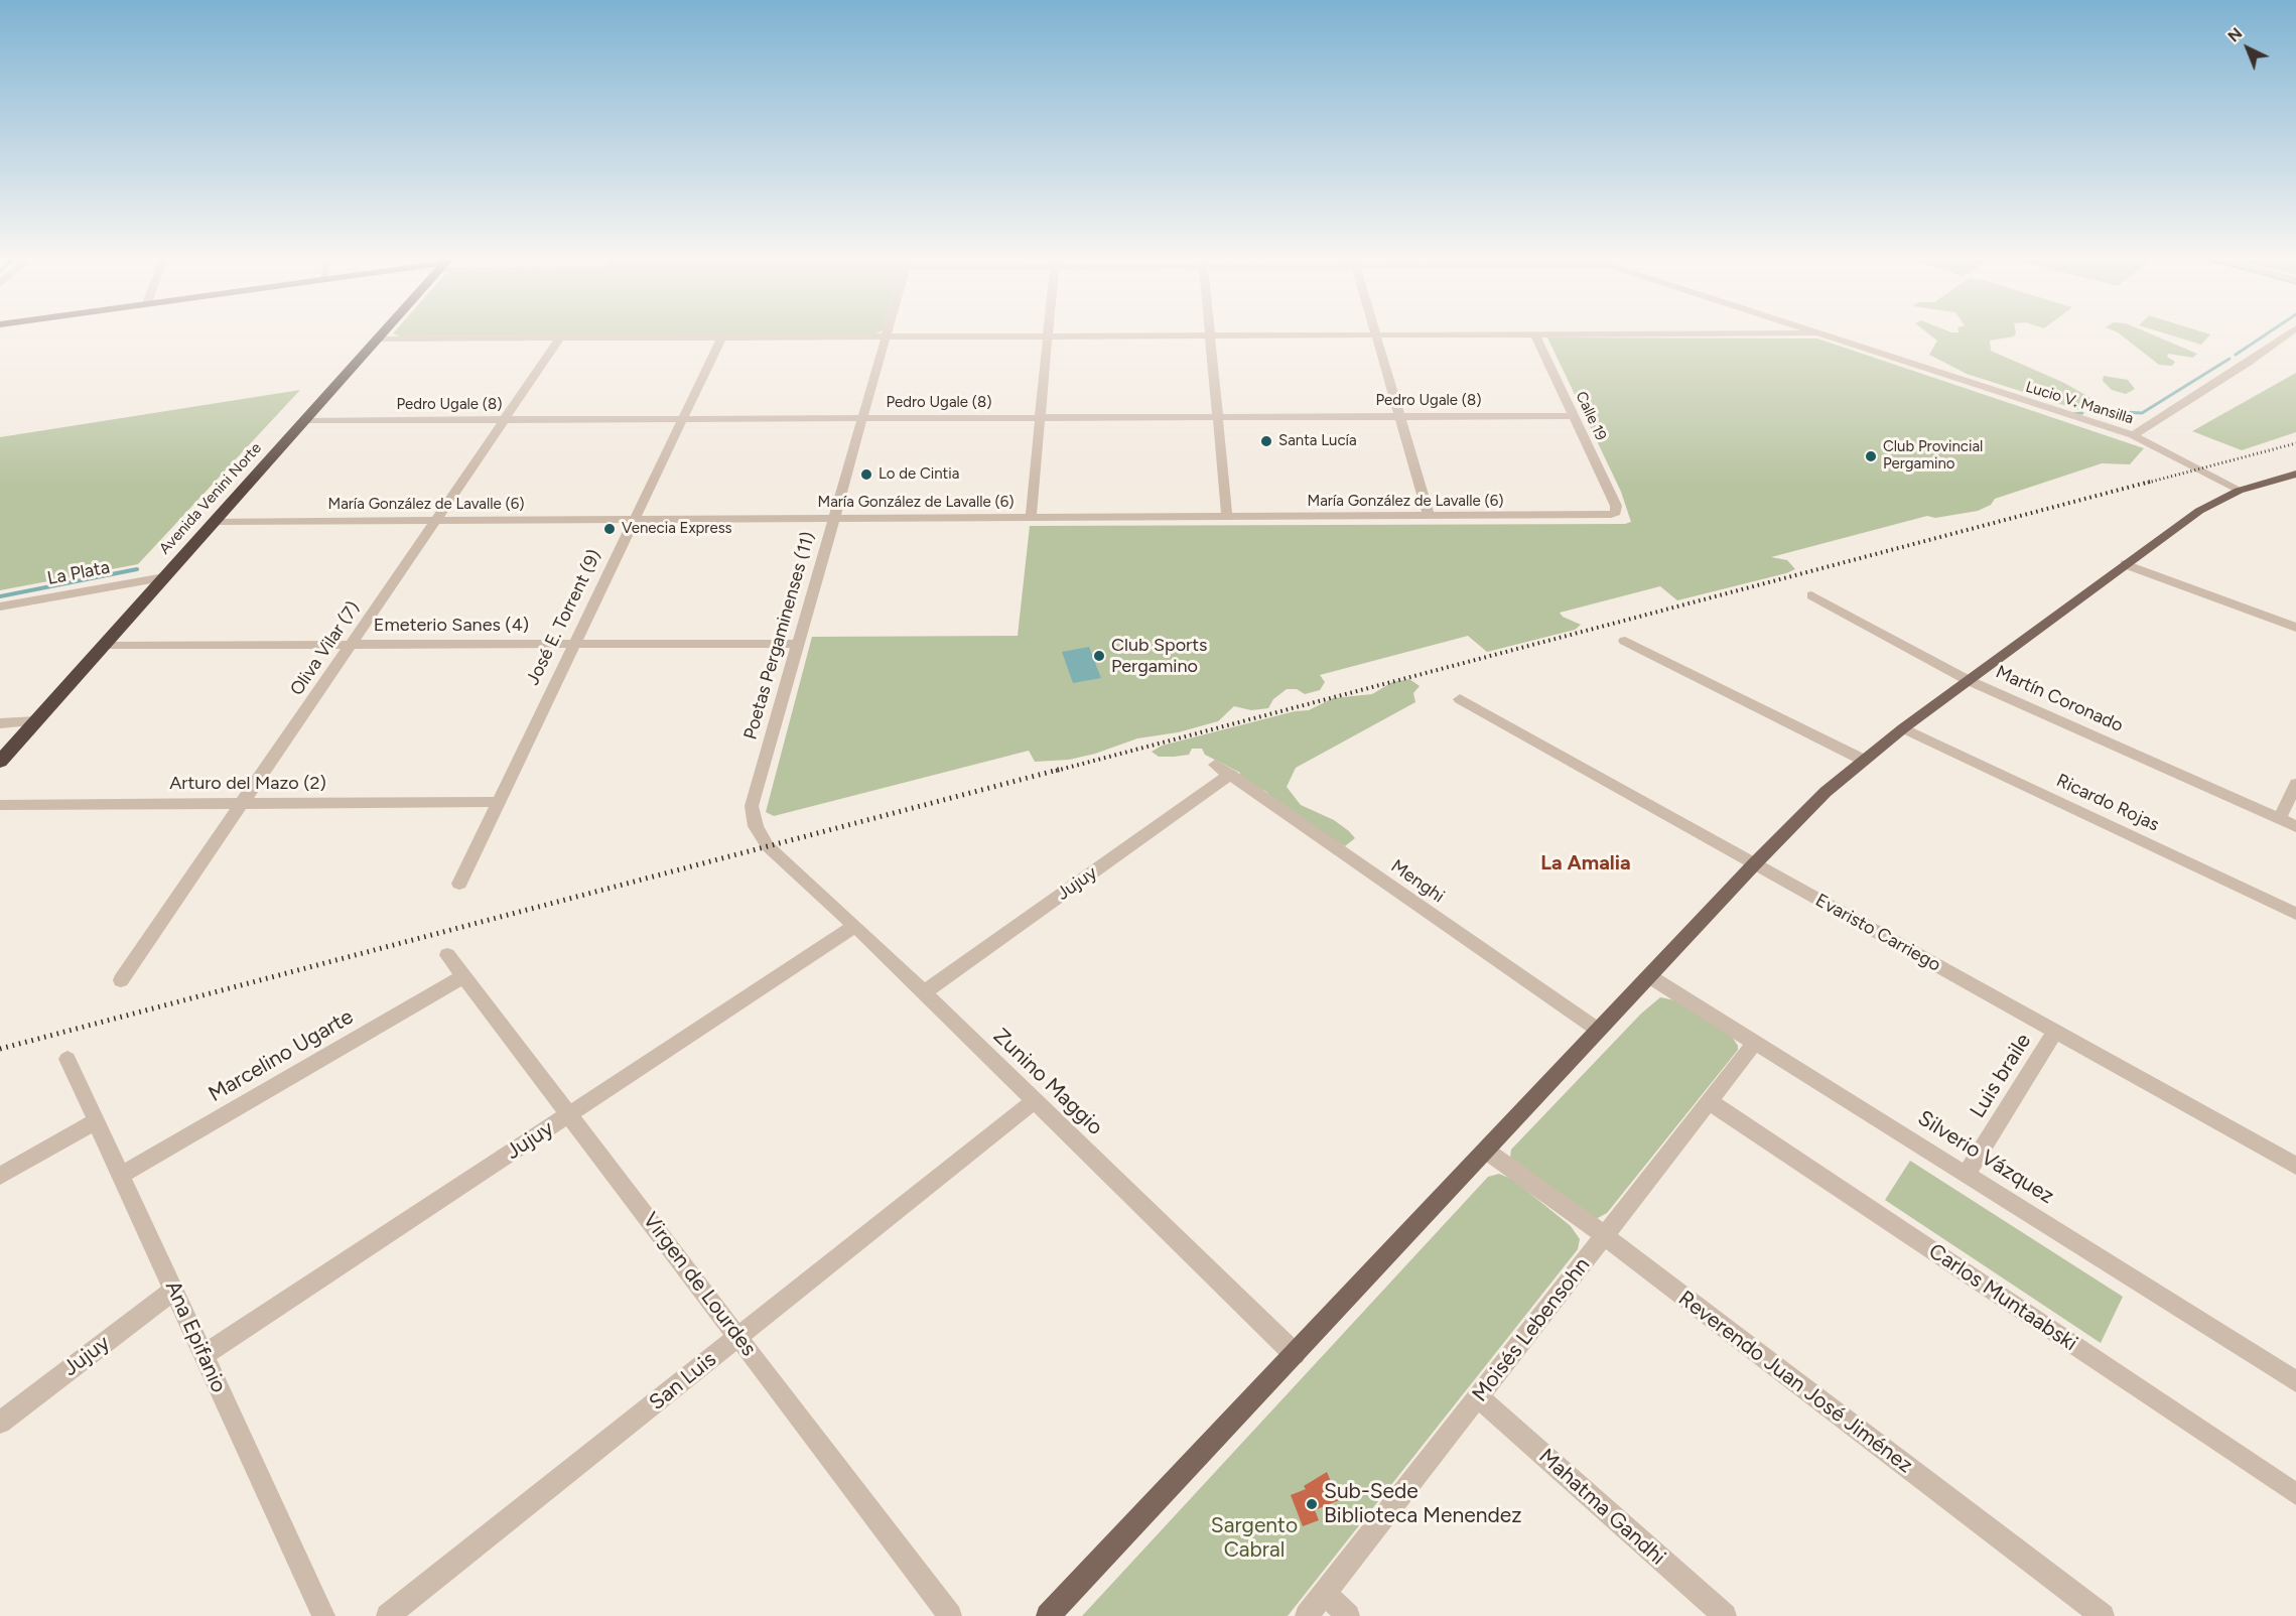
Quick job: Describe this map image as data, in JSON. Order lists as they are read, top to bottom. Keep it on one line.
{"streets":{"highway":["Avenida Venini Norte"],"street":["Pedro Ugale (8)","Lucio V. Mansilla","Calle 19","María González de Lavalle (6)","La Plata","José E. Torrent (9)","Emeterio Sanes (4)","Poetas Pergaminenses (11)","Oliva Vilar (7)","Martín Coronado","Arturo del Mazo (2)","Ricardo Rojas","Menghi","Jujuy","Evaristo Carriego","Marcelino Ugarte","Luis braile","Zunino Maggio","Silverio Vázquez","Virgen de Lourdes","Carlos Muntaabski","Moisés Lebensohn","Ana Epifanio","San Luis","Reverendo Juan José Jiménez","Mahatma Gandhi"]},"crossings":[["Pedro Ugale (8)","Calle 19"],["Pedro Ugale (8)","Avenida Venini Norte"],["Pedro Ugale (8)","José E. Torrent (9)"],["Pedro Ugale (8)","Poetas Pergaminenses (11)"],["Pedro Ugale (8)","Oliva Vilar (7)"],["Calle 19","María González de Lavalle (6)"],["Avenida Venini Norte","María González de Lavalle (6)"],["Avenida Venini Norte","La Plata"],["Avenida Venini Norte","Emeterio Sanes (4)"],["María González de Lavalle (6)","José E. Torrent (9)"],["María González de Lavalle (6)","Poetas Pergaminenses (11)"],["María González de Lavalle (6)","Oliva Vilar (7)"],["José E. Torrent (9)","Emeterio Sanes (4)"],["José E. Torrent (9)","Arturo del Mazo (2)"],["Emeterio Sanes (4)","Poetas Pergaminenses (11)"],["Emeterio Sanes (4)","Oliva Vilar (7)"],["Poetas Pergaminenses (11)","Zunino Maggio"],["Oliva Vilar (7)","Arturo del Mazo (2)"],["Menghi","Jujuy"],["Jujuy","Zunino Maggio"],["Jujuy","Virgen de Lourdes"],["Jujuy","Ana Epifanio"],["Evaristo Carriego","Luis braile"],["Marcelino Ugarte","Virgen de Lourdes"],["Marcelino Ugarte","Ana Epifanio"],["Luis braile","Silverio Vázquez"],["Zunino Maggio","San Luis"],["Silverio Vázquez","Moisés Lebensohn"],["Virgen de Lourdes","San Luis"],["Carlos Muntaabski","Moisés Lebensohn"],["Moisés Lebensohn","Reverendo Juan José Jiménez"],["Moisés Lebensohn","Mahatma Gandhi"]],"districts":["La Amalia"],"parks":["Sargento Cabral"],"places":["Santa Lucía","Club Provincial Pergamino","Lo de Cintia","Venecia Express","Club Sports Pergamino","Sub-Sede Biblioteca Menendez"],"north":"top left"}
